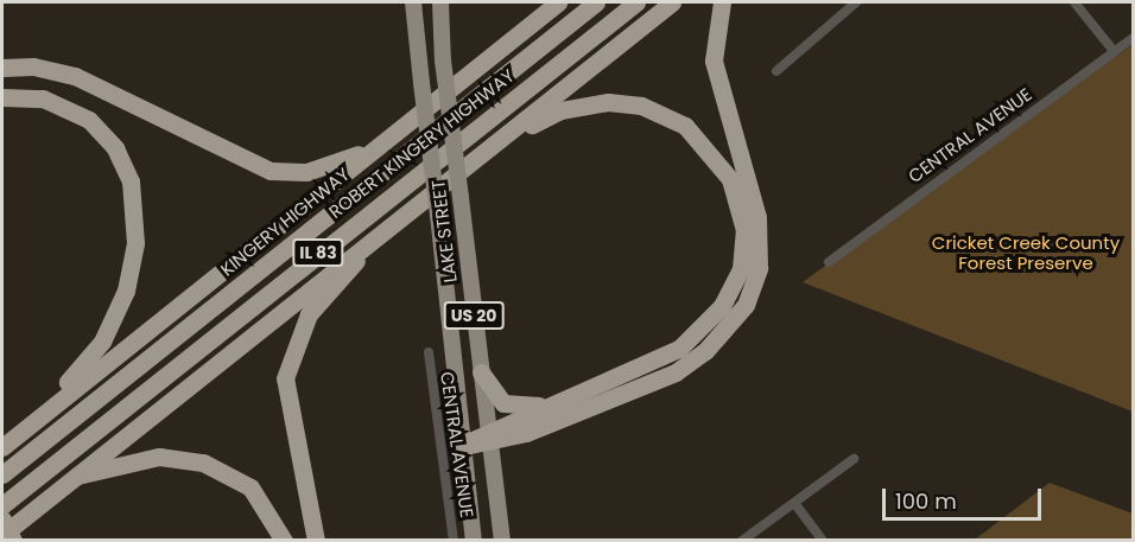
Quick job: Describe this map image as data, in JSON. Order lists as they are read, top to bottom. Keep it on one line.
{"streets":{"highway":["ROBERT KINGERY HIGHWAY","KINGERY HIGHWAY","IL 83"],"main road":["LAKE STREET","US 20"],"street":["CENTRAL AVENUE"]},"parks":["Cricket Creek County Forest Preserve"],"scale_bar":"100 m"}
